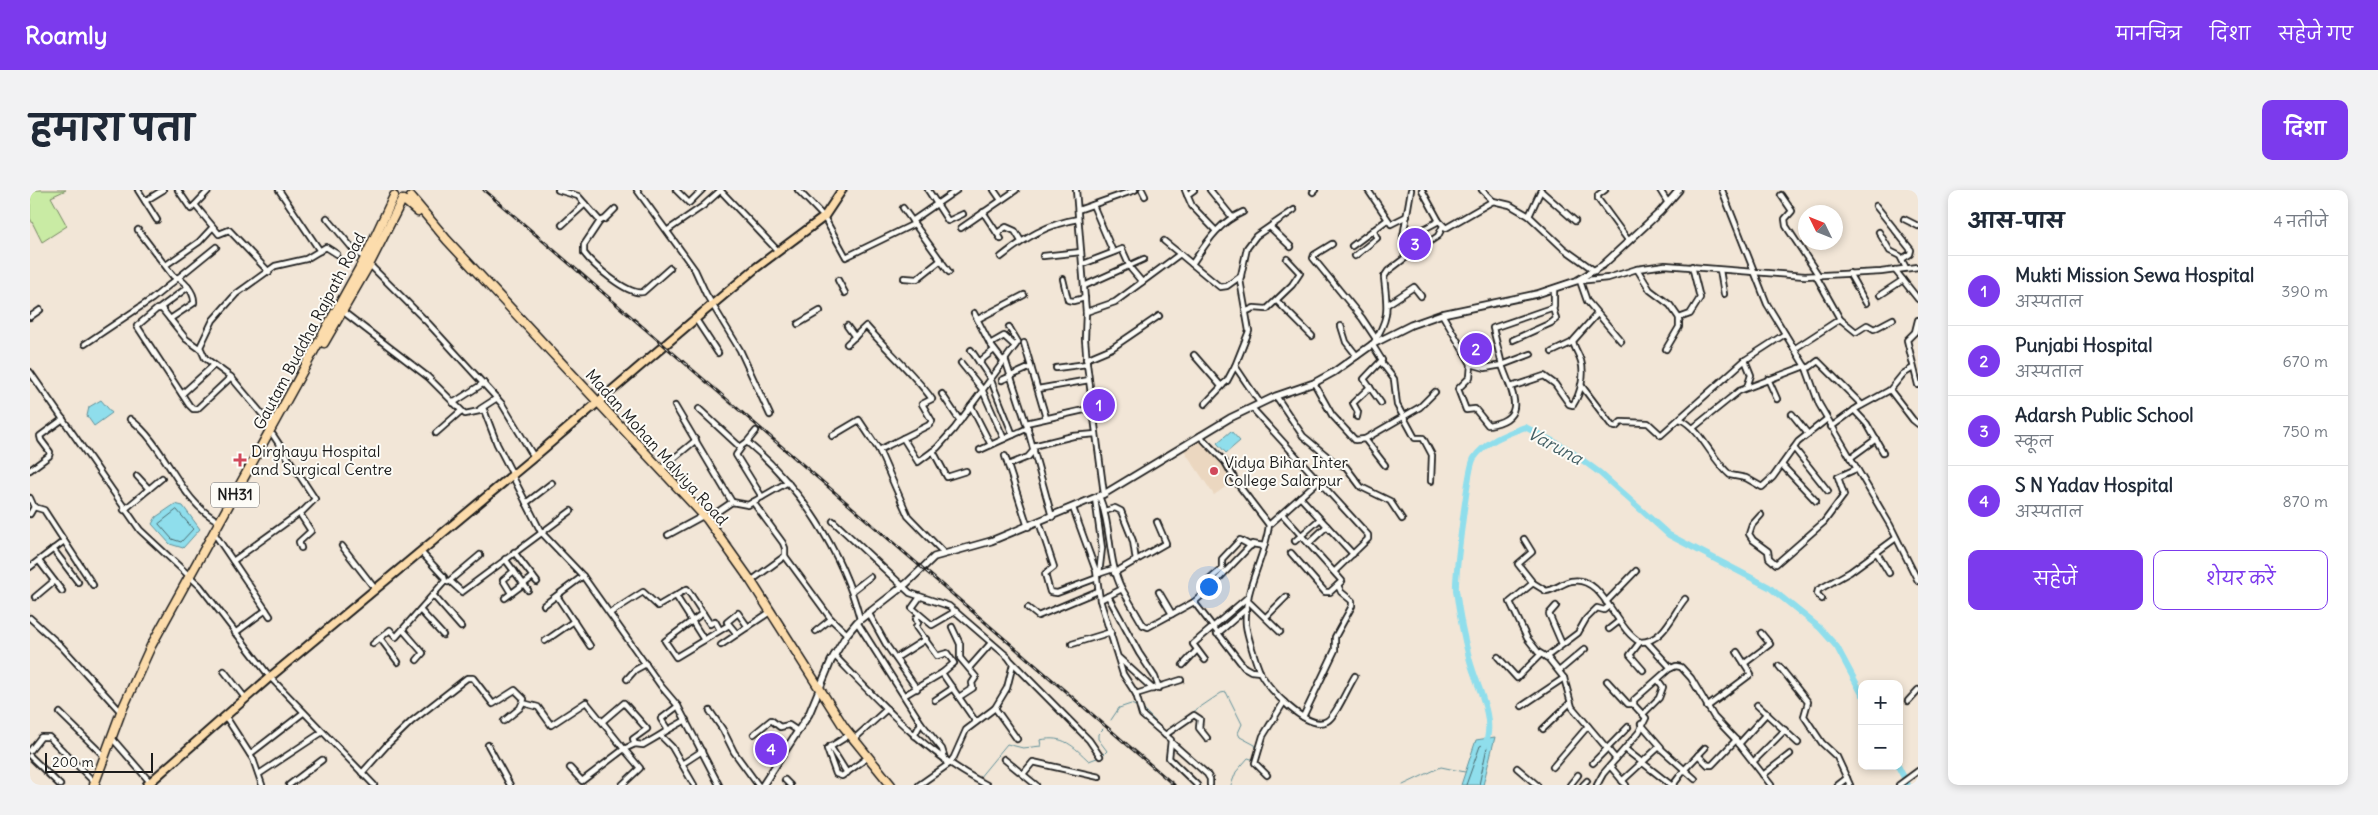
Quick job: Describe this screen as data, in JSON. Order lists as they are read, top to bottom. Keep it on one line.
{"streets":{"highway":["Gautam Buddha Rajpath Road","Madan Mohan Malviya Road","NH31"]},"crossings":[["Gautam Buddha Rajpath Road","NH31"]],"water":["Varuna"],"places":{"health":["Dirghayu Hospital and Surgical Centre"],"other":["Vidya Bihar Inter College Salarpur"]},"scale_bar":"200 m","north":"top left","page":{"header":"Roamly","nav":["मानचित्र","दिशा","सहेजे गए"],"title":"हमारा पता","buttons":["दिशा",["सहेजें","शेयर करें"]],"heading":["आस-पास","4 नतीजे"],"pins":["3","2","1","4"],"list":[{"mark":"1","name":"Mukti Mission Sewa Hospital","note":"अस्पताल","value":"390 m"},{"mark":"2","name":"Punjabi Hospital","note":"अस्पताल","value":"670 m"},{"mark":"3","name":"Adarsh Public School","note":"स्कूल","value":"750 m"},{"mark":"4","name":"S N Yadav Hospital","note":"अस्पताल","value":"870 m"}],"map_buttons":["+","−"],"scale":"200 m"}}
